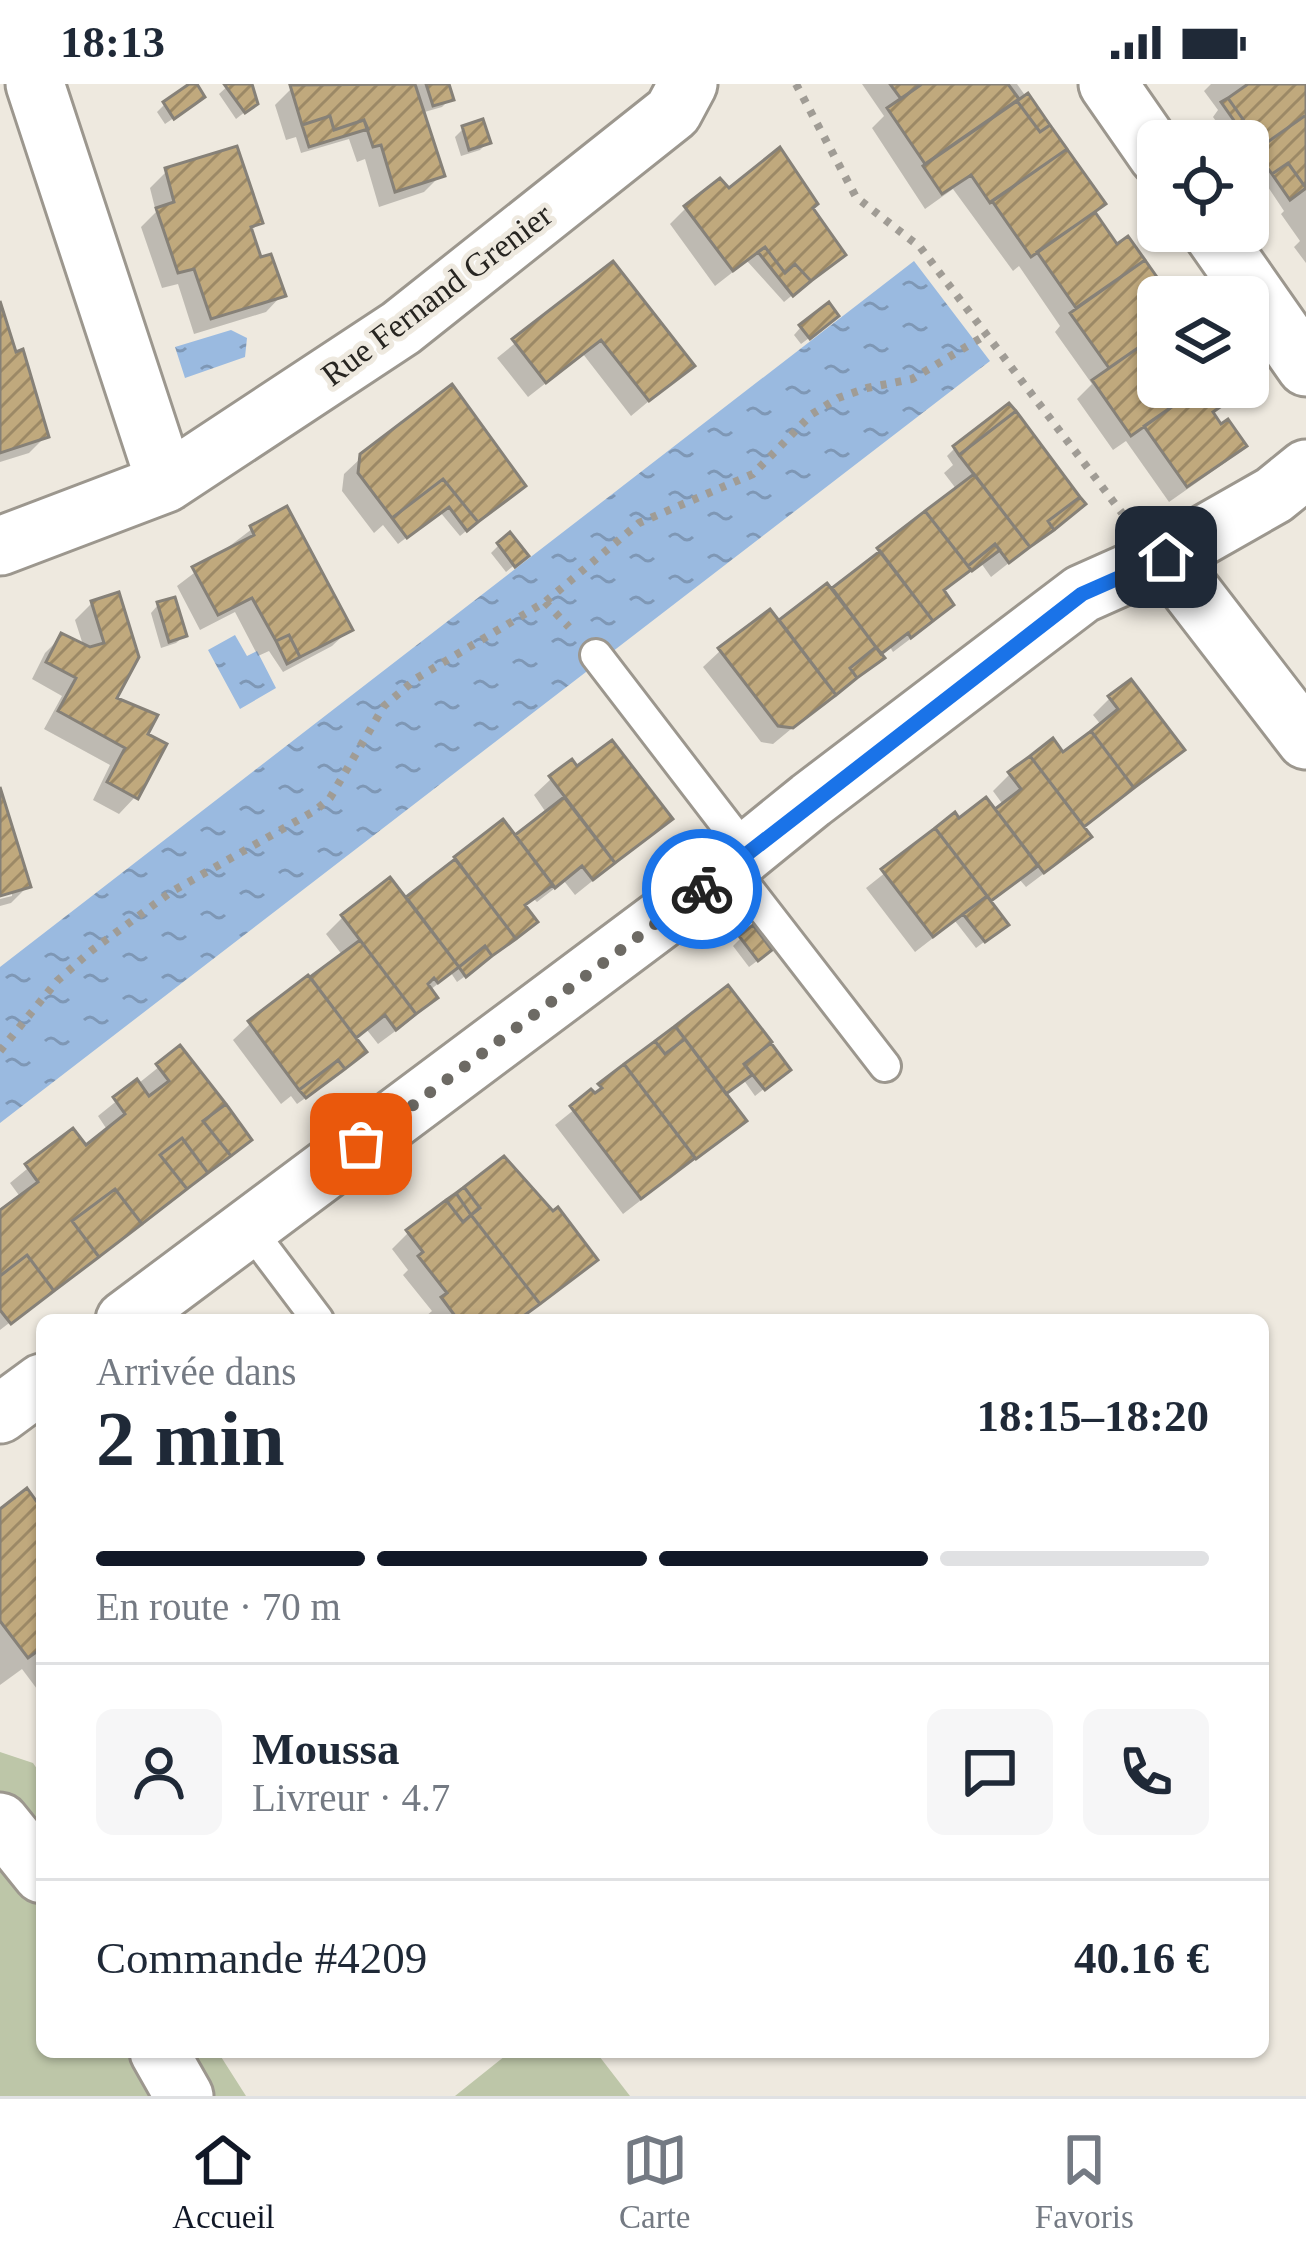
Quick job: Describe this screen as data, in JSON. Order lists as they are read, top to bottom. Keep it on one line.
{"streets":{"street":["Rue Fernand Grenier"]},"page":{"status":"18:13","heading":["2 min","Arrivée dans","18:15–18:20"],"panel":["Moussa","Livreur · 4.7","Commande #4209","40.16 €"],"bar":"En route · 70 m","tabs":["Accueil","Carte","Favoris"]}}
